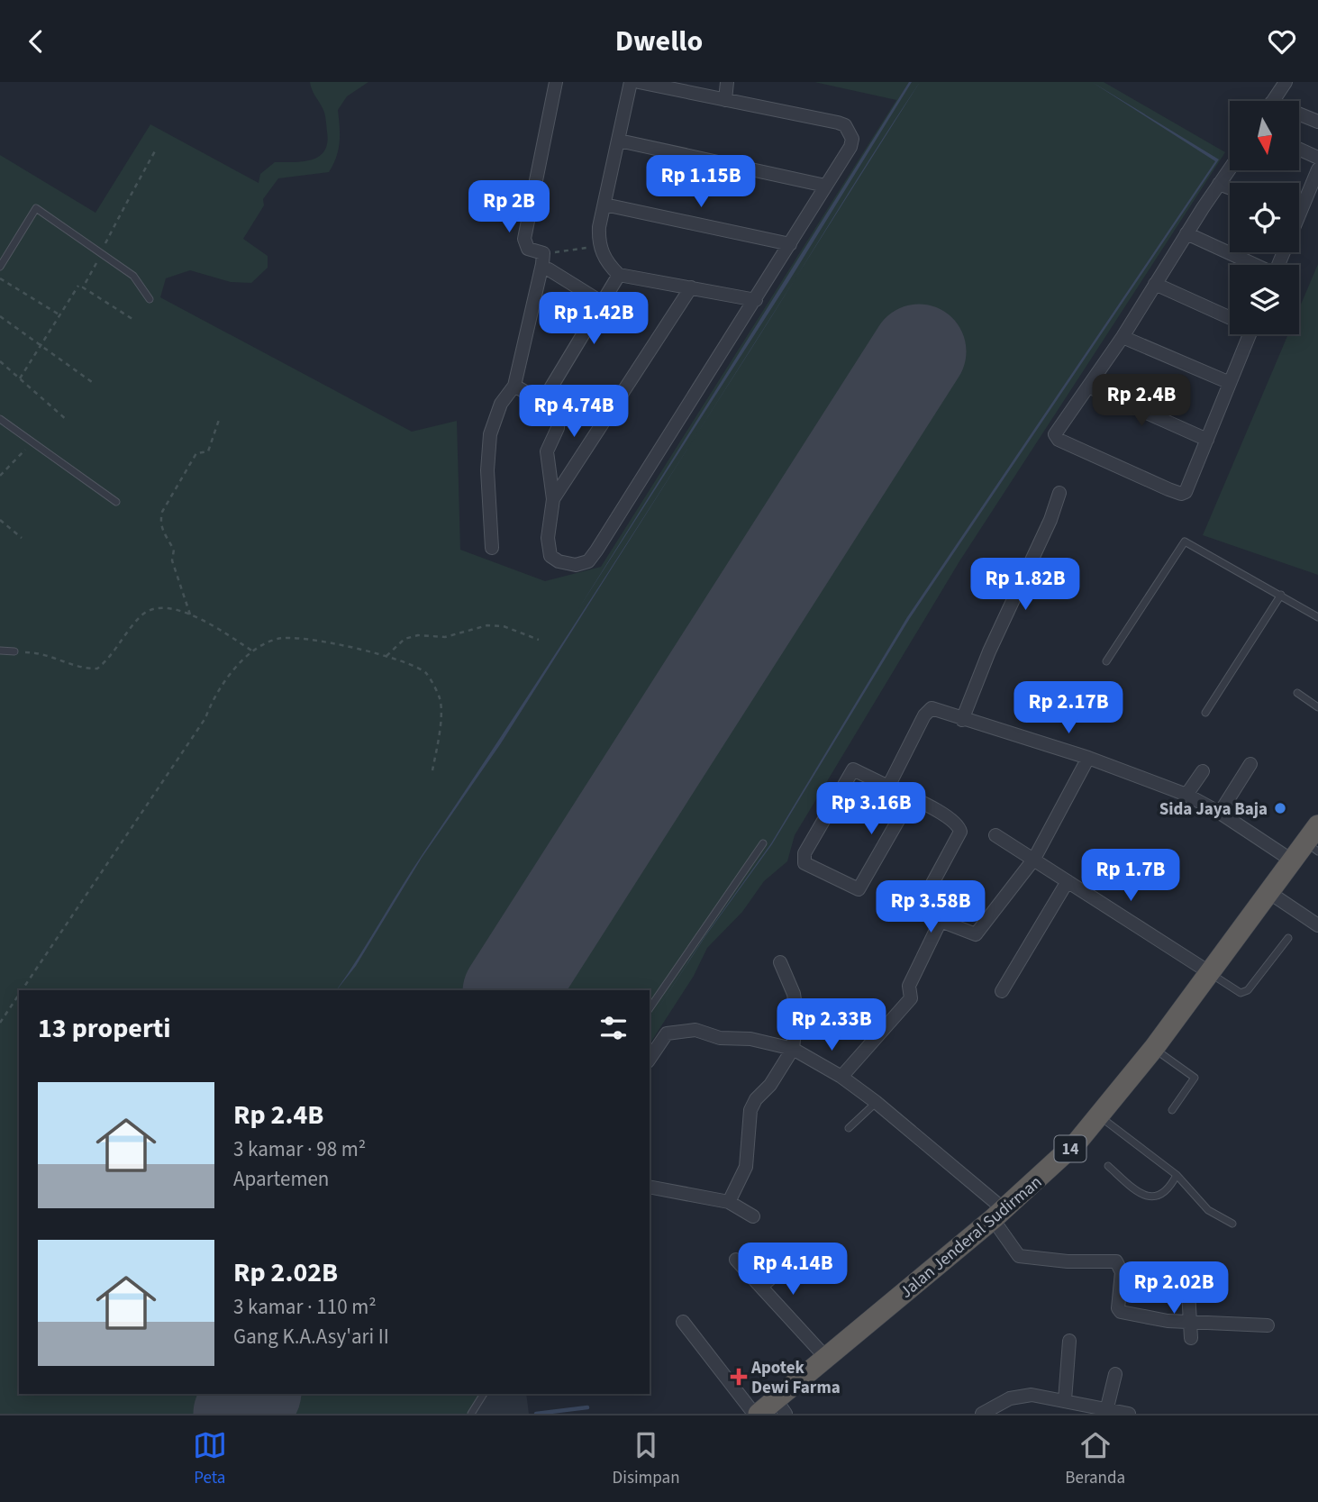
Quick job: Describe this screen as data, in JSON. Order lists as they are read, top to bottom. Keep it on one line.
{"streets":{"highway":["14","Jalan Jenderal Sudirman"]},"places":{"other":["Sida Jaya Baja"],"health":["Apotek Dewi Farma"]},"north":"bottom","page":{"header":"Dwello","price":["Rp 1.15B","Rp 2B","Rp 1.42B","Rp 2.4B","Rp 4.74B","Rp 1.82B","Rp 2.17B","Rp 3.16B","Rp 1.7B","Rp 3.58B","Rp 2.33B","Rp 4.14B","Rp 2.02B"],"heading":"13 properti","list":[{"name":"Rp 2.4B","note":"3 kamar · 98 m² · Apartemen"},{"name":"Rp 2.02B","note":"3 kamar · 110 m² · Gang K.A.Asy'ari II"}],"tabs":["Peta","Disimpan","Beranda"]}}
